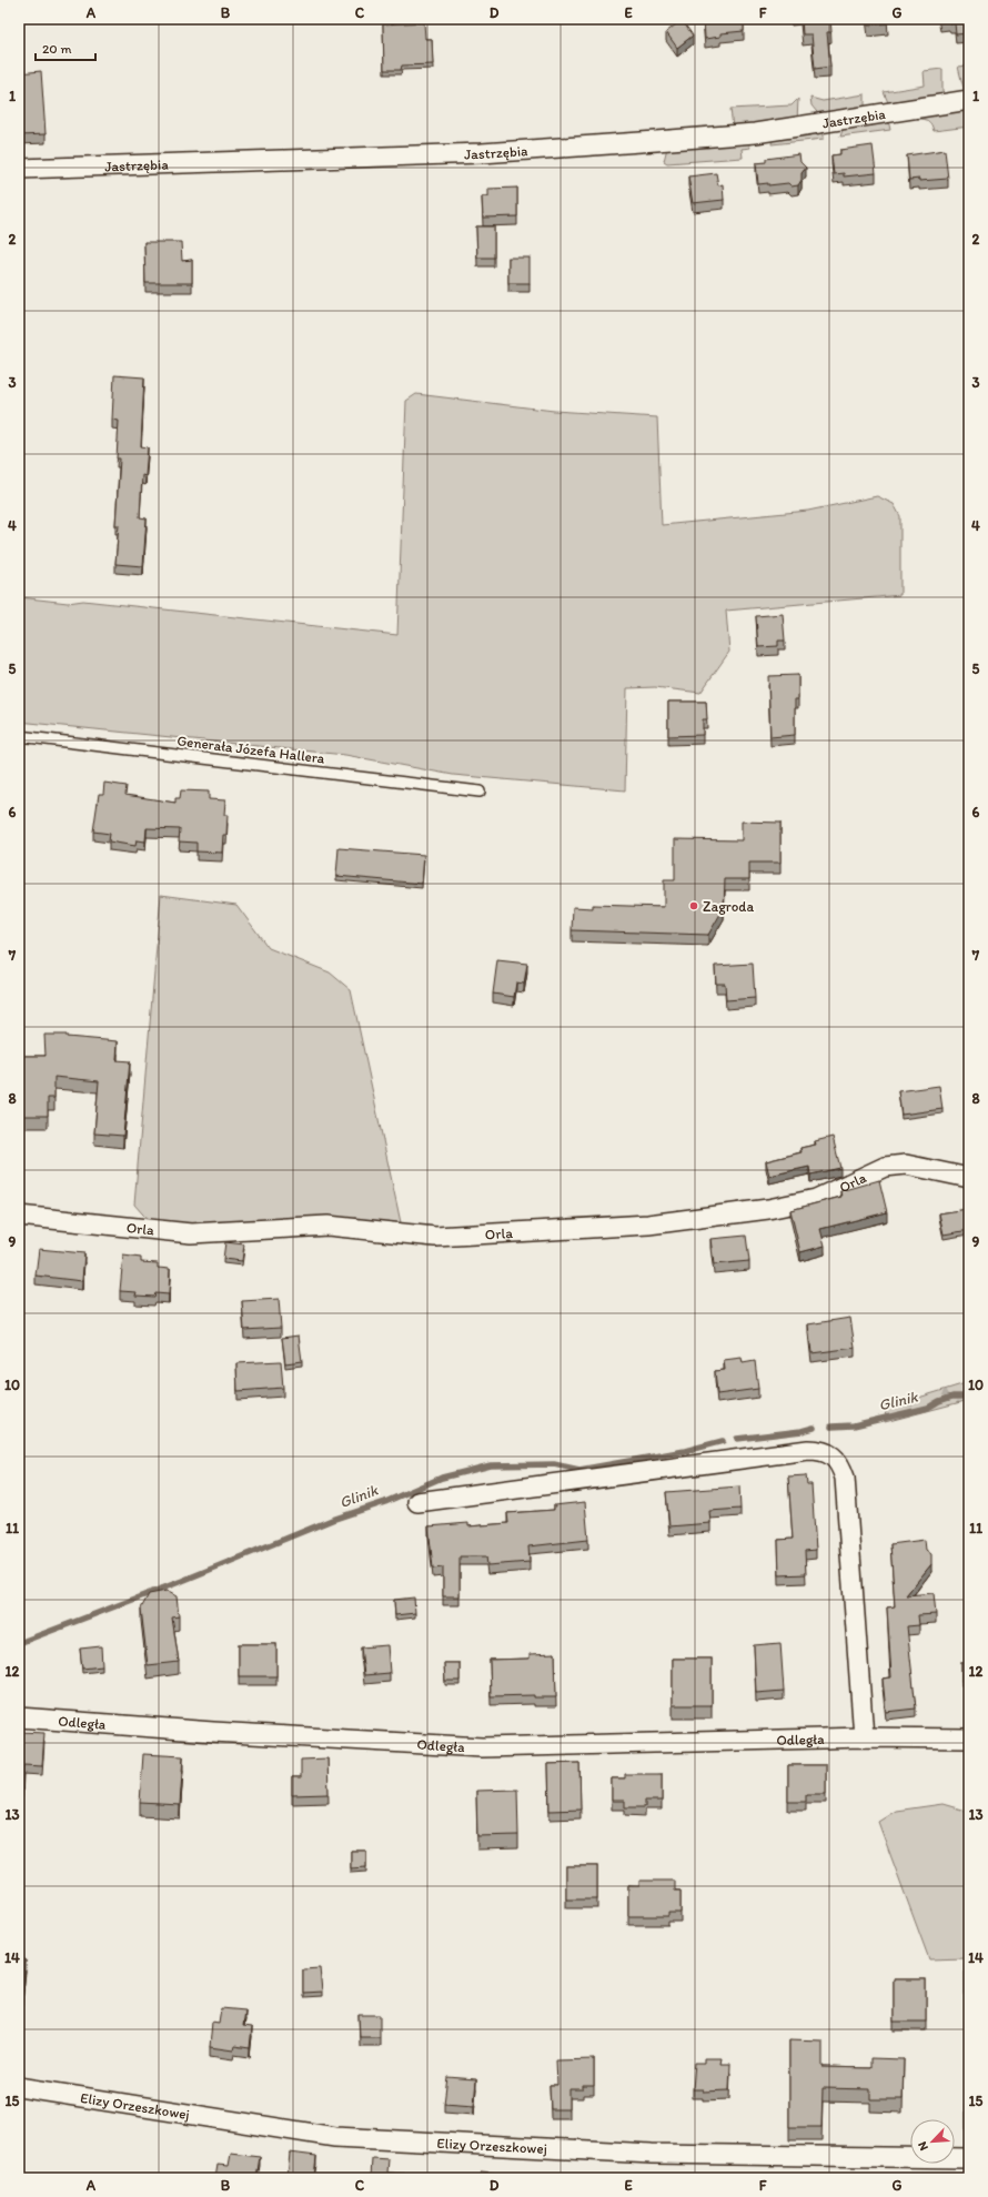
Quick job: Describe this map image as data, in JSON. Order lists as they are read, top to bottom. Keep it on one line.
{"streets":{"street":["Jastrzębia","Orla","Odległa","Elizy Orzeszkowej"],"lane":["Generała Józefa Hallera"]},"water":["Glinik"],"places":["Zagroda"],"scale_bar":"20 m","north":"bottom left","grid":{"columns":["A","B","C","D","E","F","G"],"rows":["1","2","3","4","5","6","7","8","9","10","11","12","13","14","15"]}}
